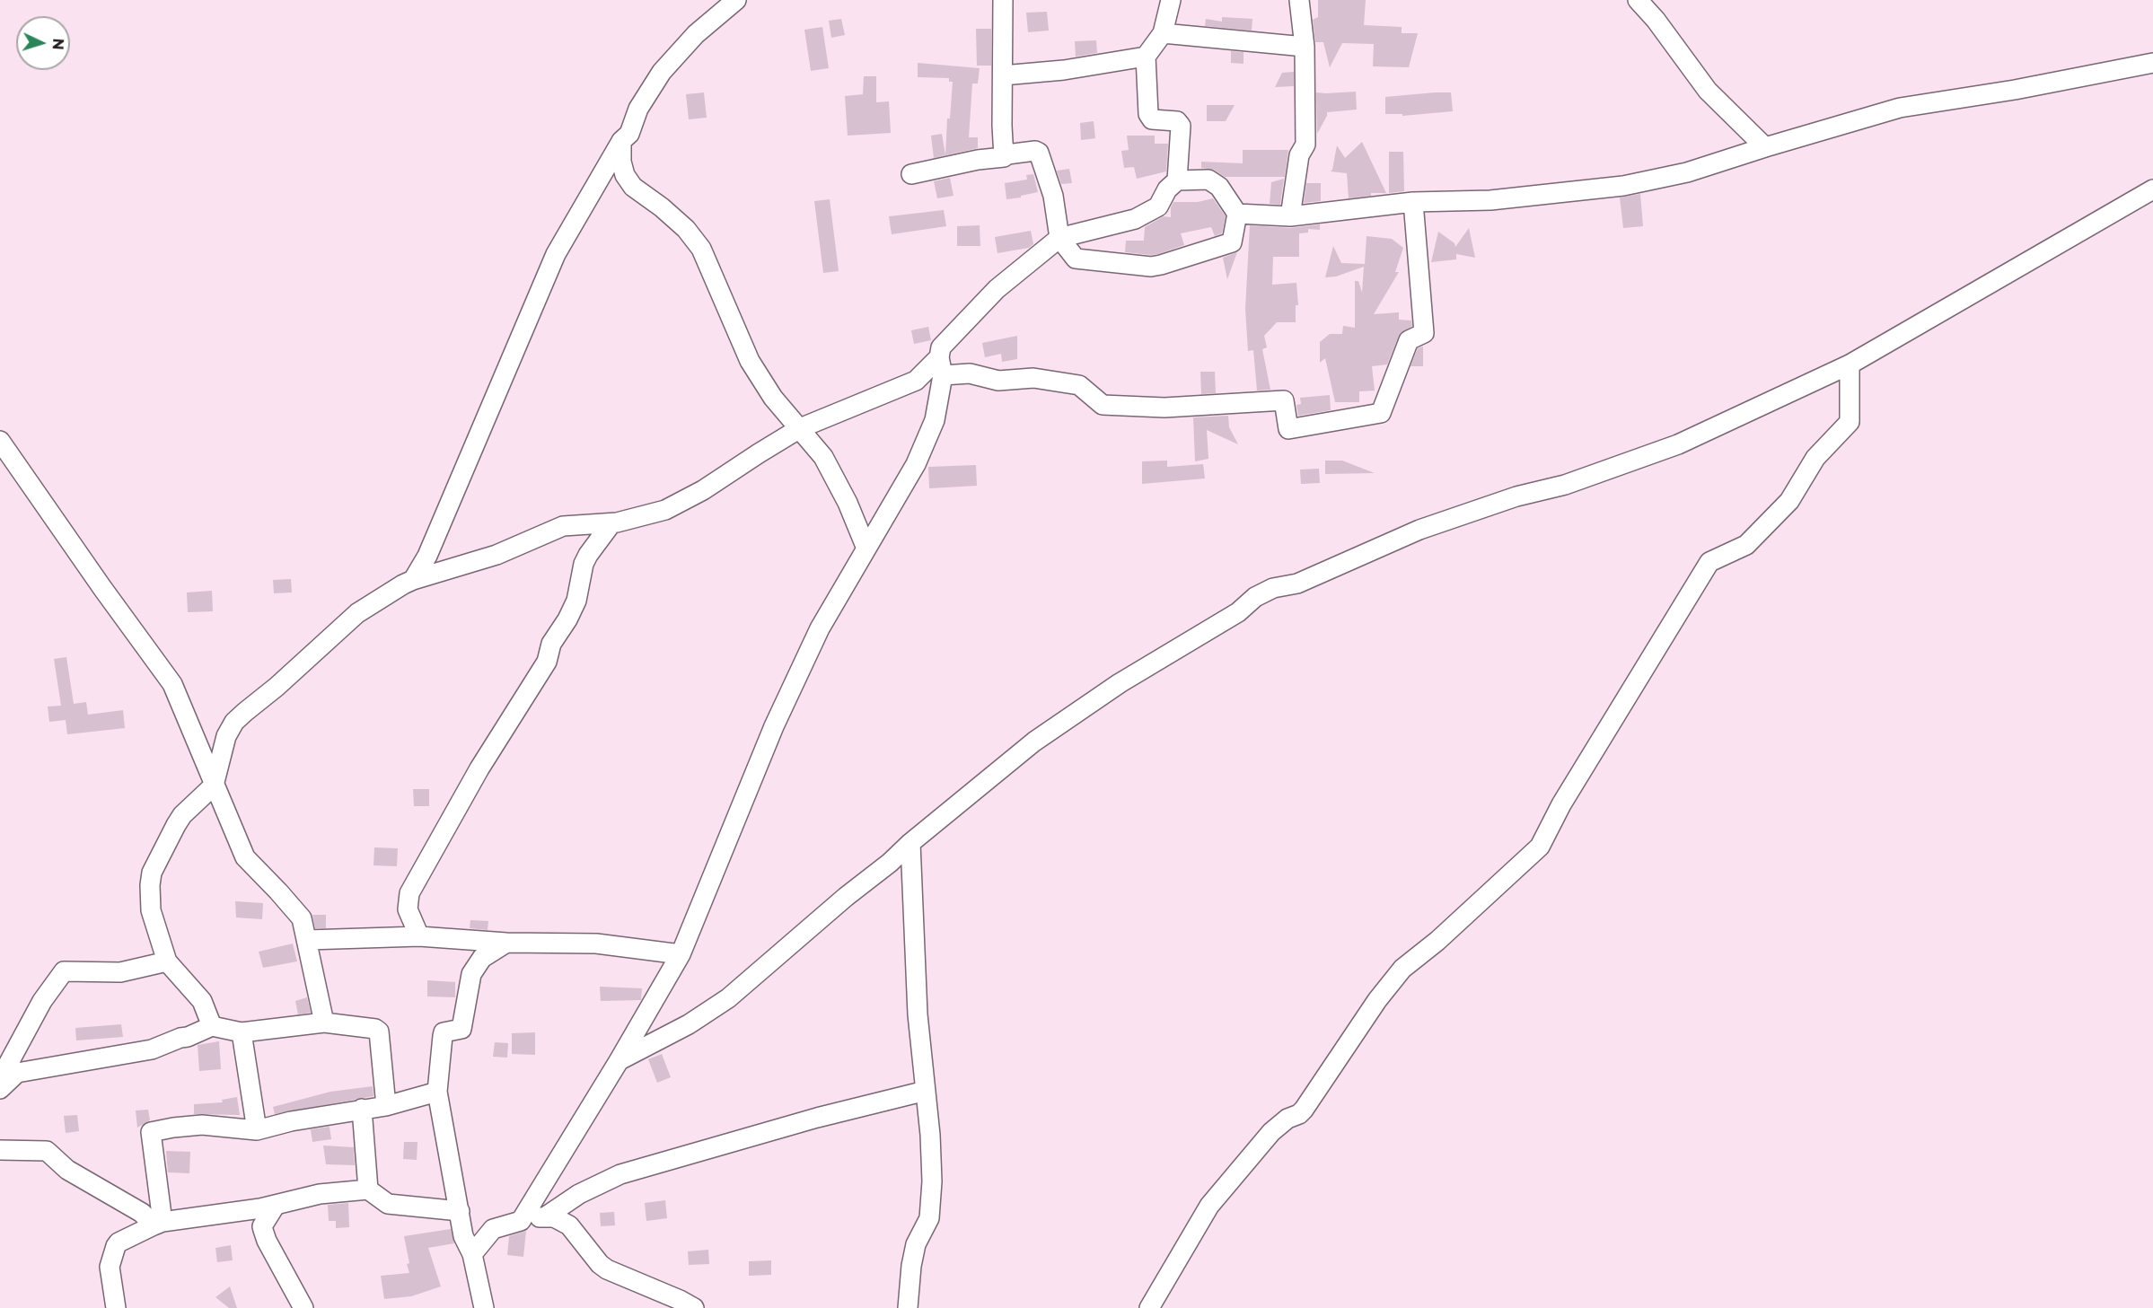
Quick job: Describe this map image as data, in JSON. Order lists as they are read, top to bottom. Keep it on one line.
{"north":"right"}
